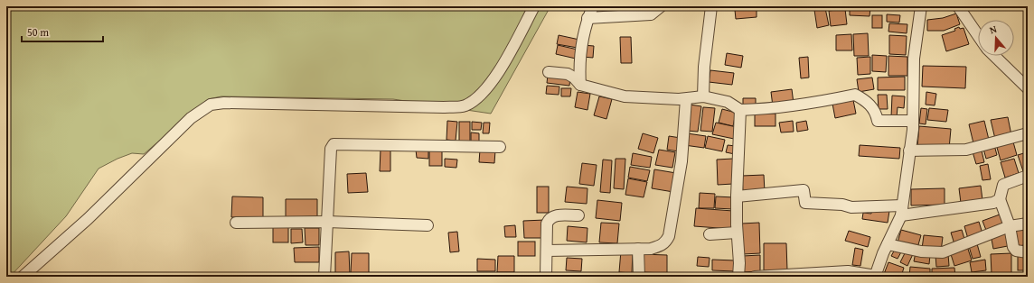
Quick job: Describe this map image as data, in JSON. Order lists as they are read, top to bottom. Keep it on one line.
{"scale_bar":"50 m","north":"top"}
